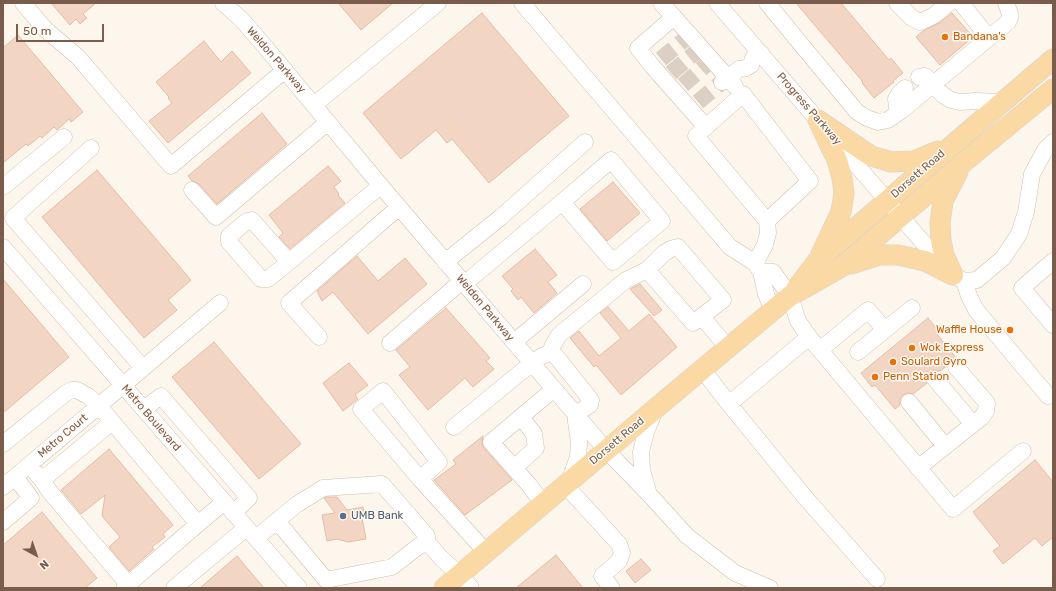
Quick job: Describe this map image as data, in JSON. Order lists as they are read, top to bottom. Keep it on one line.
{"streets":{"main road":["Dorsett Road"],"street":["Weldon Parkway","Progress Parkway","Metro Boulevard","Metro Court"]},"crossings":[["Weldon Parkway","Dorsett Road"],["Progress Parkway","Dorsett Road"],["Metro Boulevard","Metro Court"]],"places":["Bandana's","Waffle House","Wok Express","Soulard Gyro","Penn Station","UMB Bank"],"scale_bar":"50 m","north":"bottom right"}
